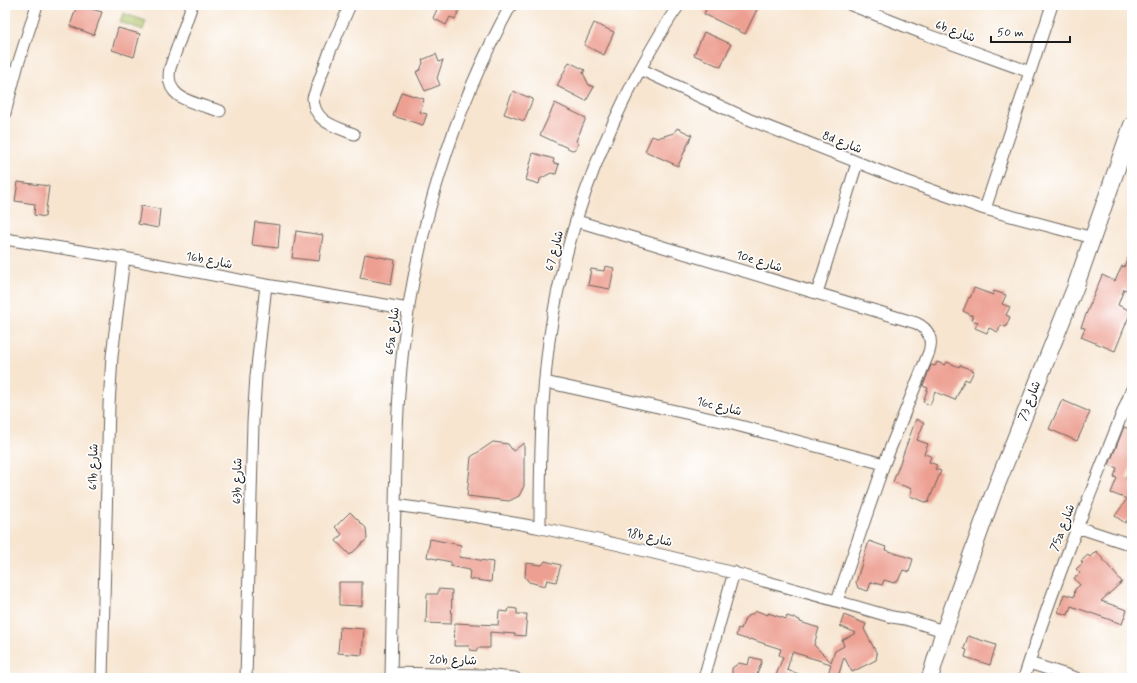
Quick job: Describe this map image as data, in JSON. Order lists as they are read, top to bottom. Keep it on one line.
{"streets":{"street":["6b شارع","8d شارع","شارع 67","16b شارع","10e شارع","65a شارع","شارع 73","16c شارع","61b شارع","63b شارع","75a شارع","18b شارع","20b شارع"]},"crossings":[["8d شارع","شارع 67"],["8d شارع","شارع 73"],["شارع 67","10e شارع"],["شارع 67","16c شارع"],["شارع 67","18b شارع"],["16b شارع","65a شارع"],["16b شارع","61b شارع"],["16b شارع","63b شارع"],["10e شارع","16c شارع"],["65a شارع","18b شارع"],["65a شارع","20b شارع"],["شارع 73","18b شارع"]],"scale_bar":"50 m"}
